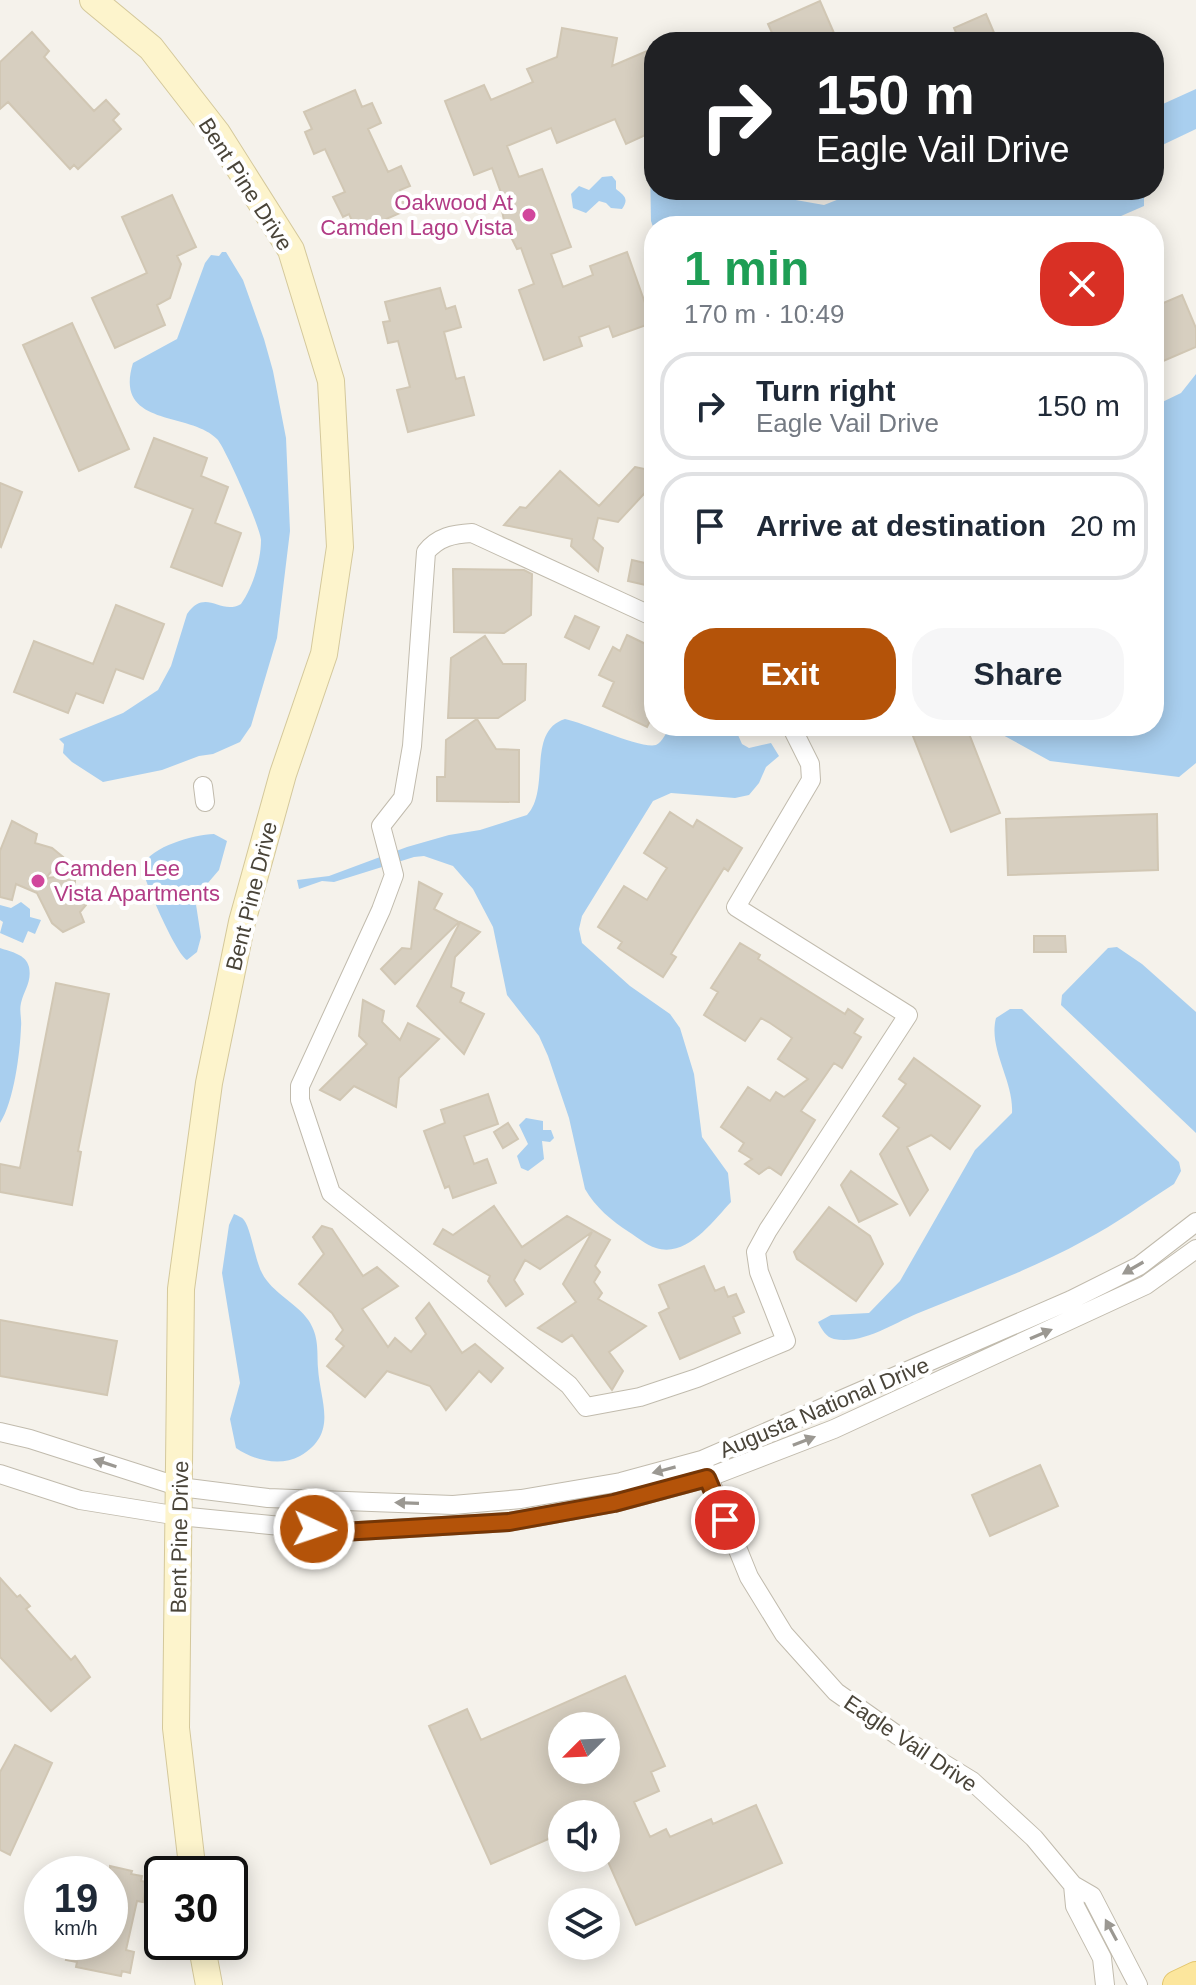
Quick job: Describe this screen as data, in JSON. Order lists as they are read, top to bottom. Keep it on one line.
{"streets":{"street":["Bent Pine Drive","Augusta National Drive","Eagle Vail Drive"]},"crossings":[["Bent Pine Drive","Augusta National Drive"],["Augusta National Drive","Eagle Vail Drive"]],"places":["Oakwood At Camden Lago Vista","Camden Lee Vista Apartments"],"north":"bottom left","page":{"turn":["150 m","Eagle Vail Drive"],"heading":["1 min","170 m · 10:49"],"list":[{"name":"Turn right","note":"Eagle Vail Drive","value":"150 m"},{"name":"Arrive at destination","value":"20 m"}],"buttons":["Exit","Share"],"speed":"19 km/h","limit":"30"}}
